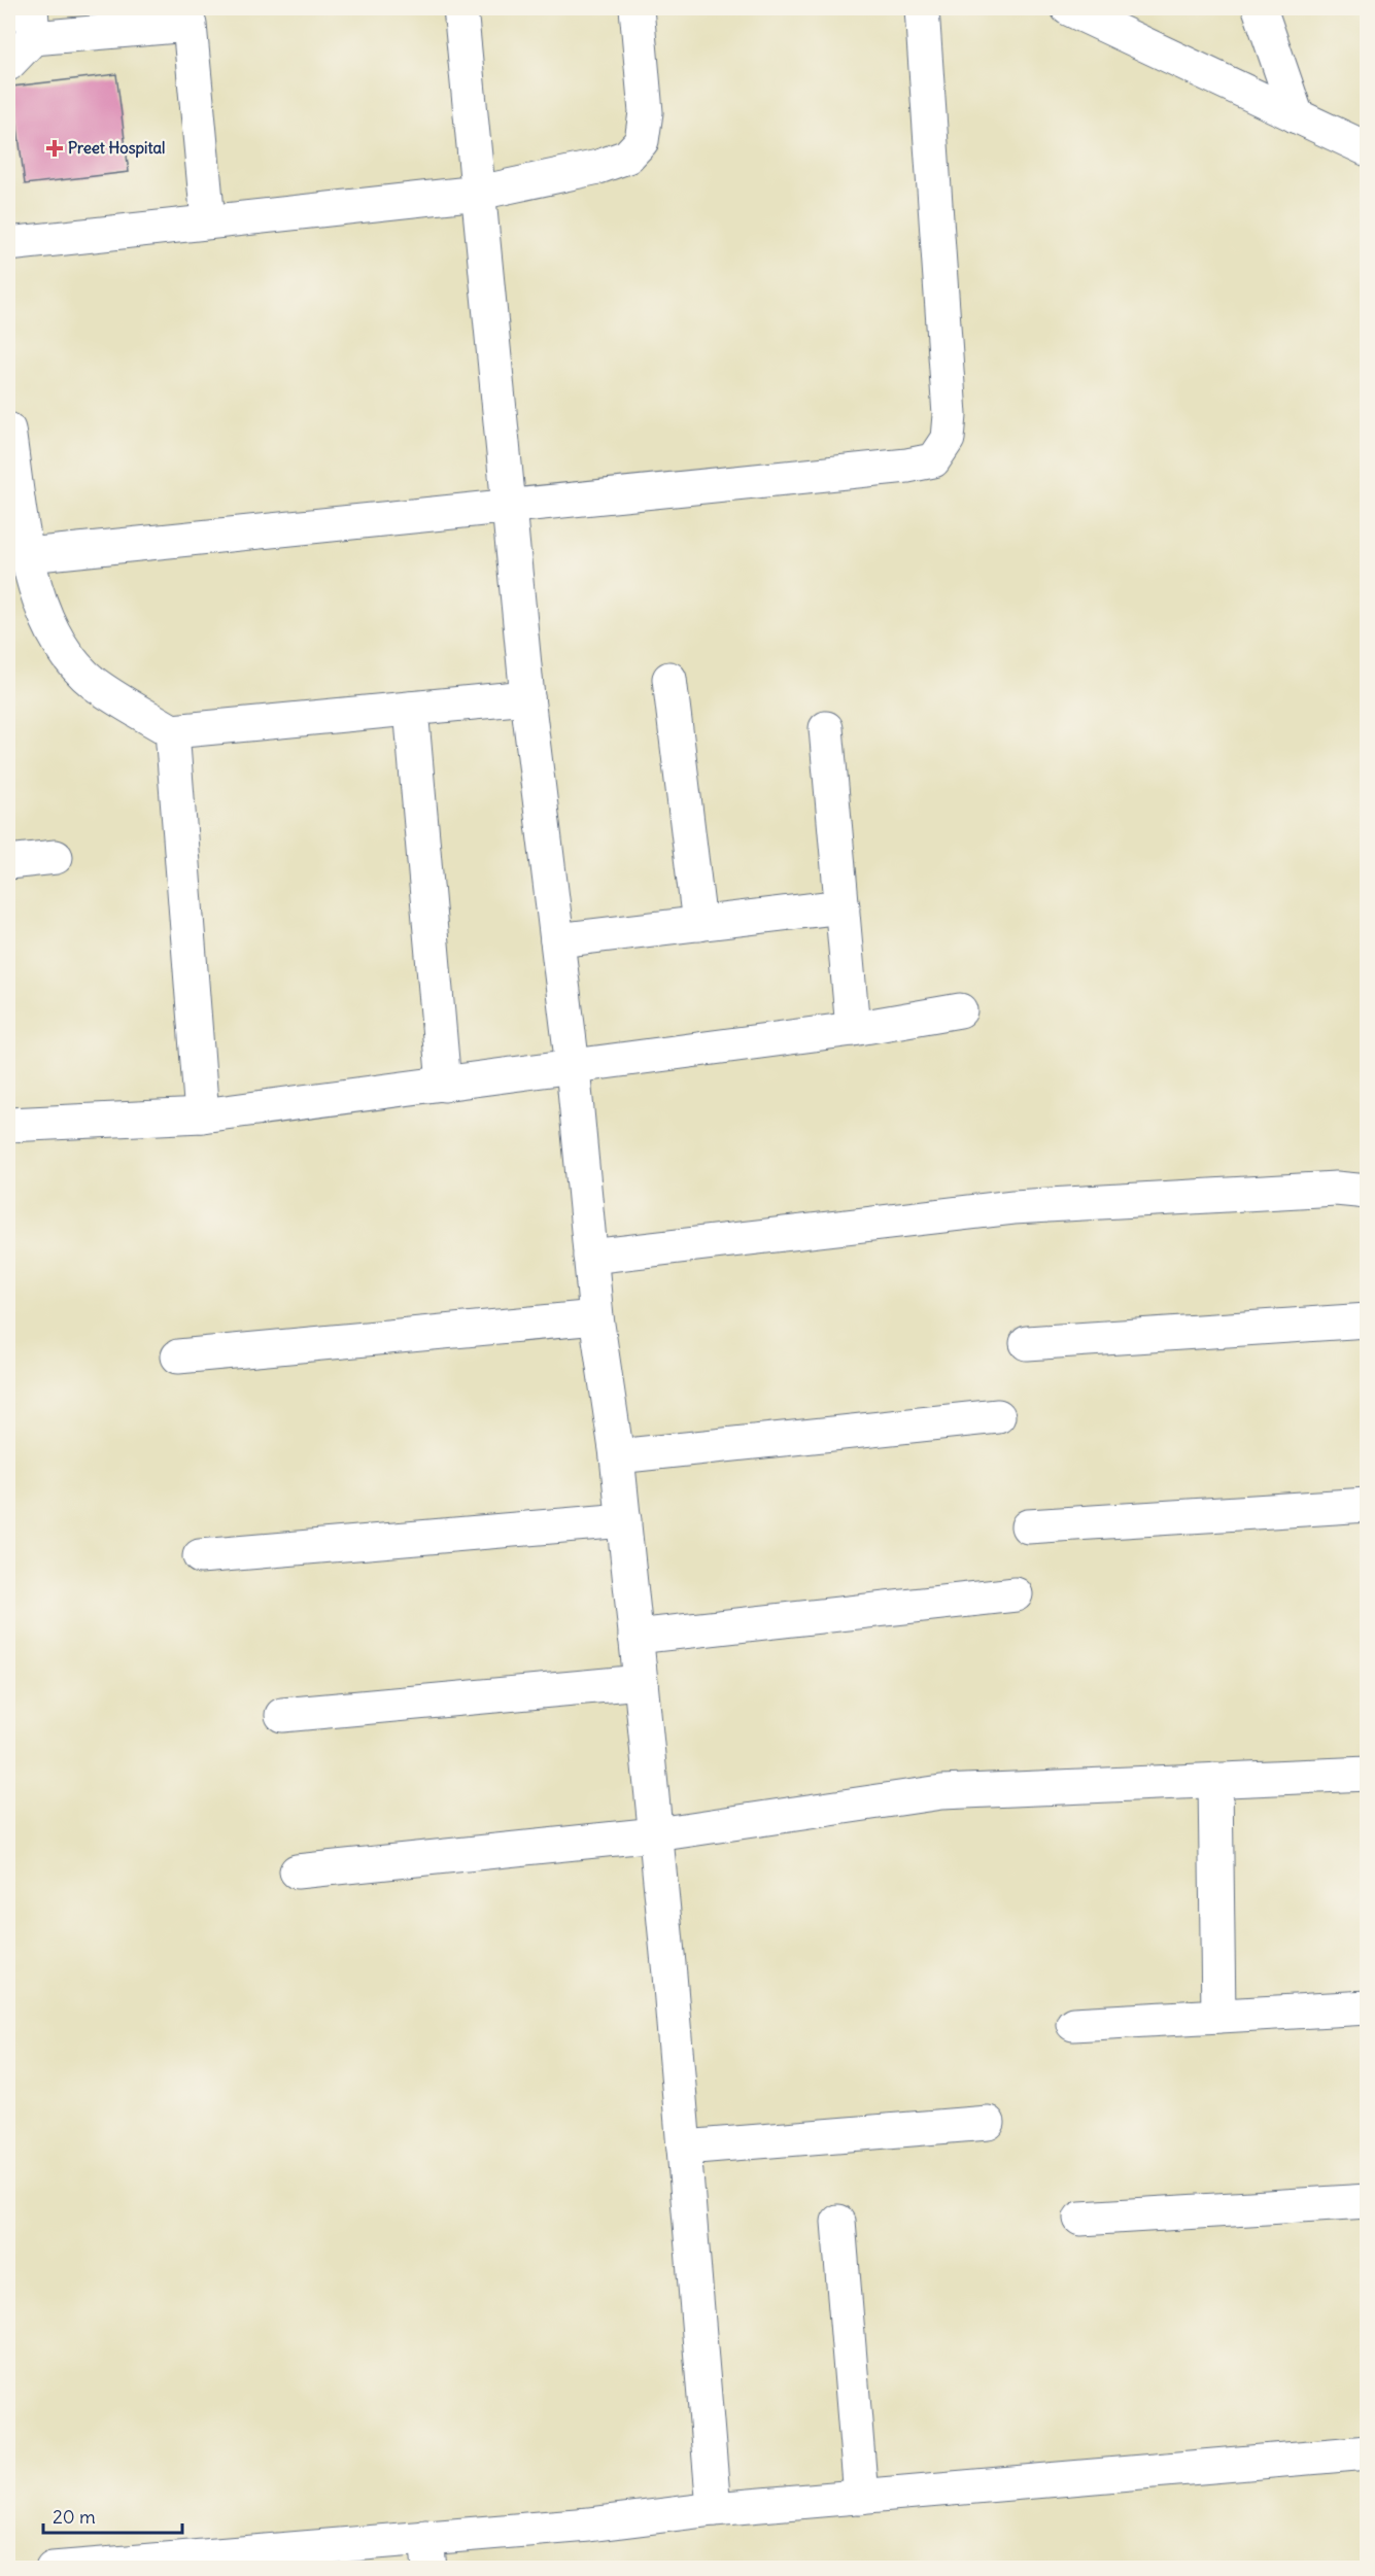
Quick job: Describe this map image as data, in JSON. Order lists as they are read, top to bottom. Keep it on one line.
{"places":{"health":["Preet Hospital"]},"scale_bar":"20 m"}
